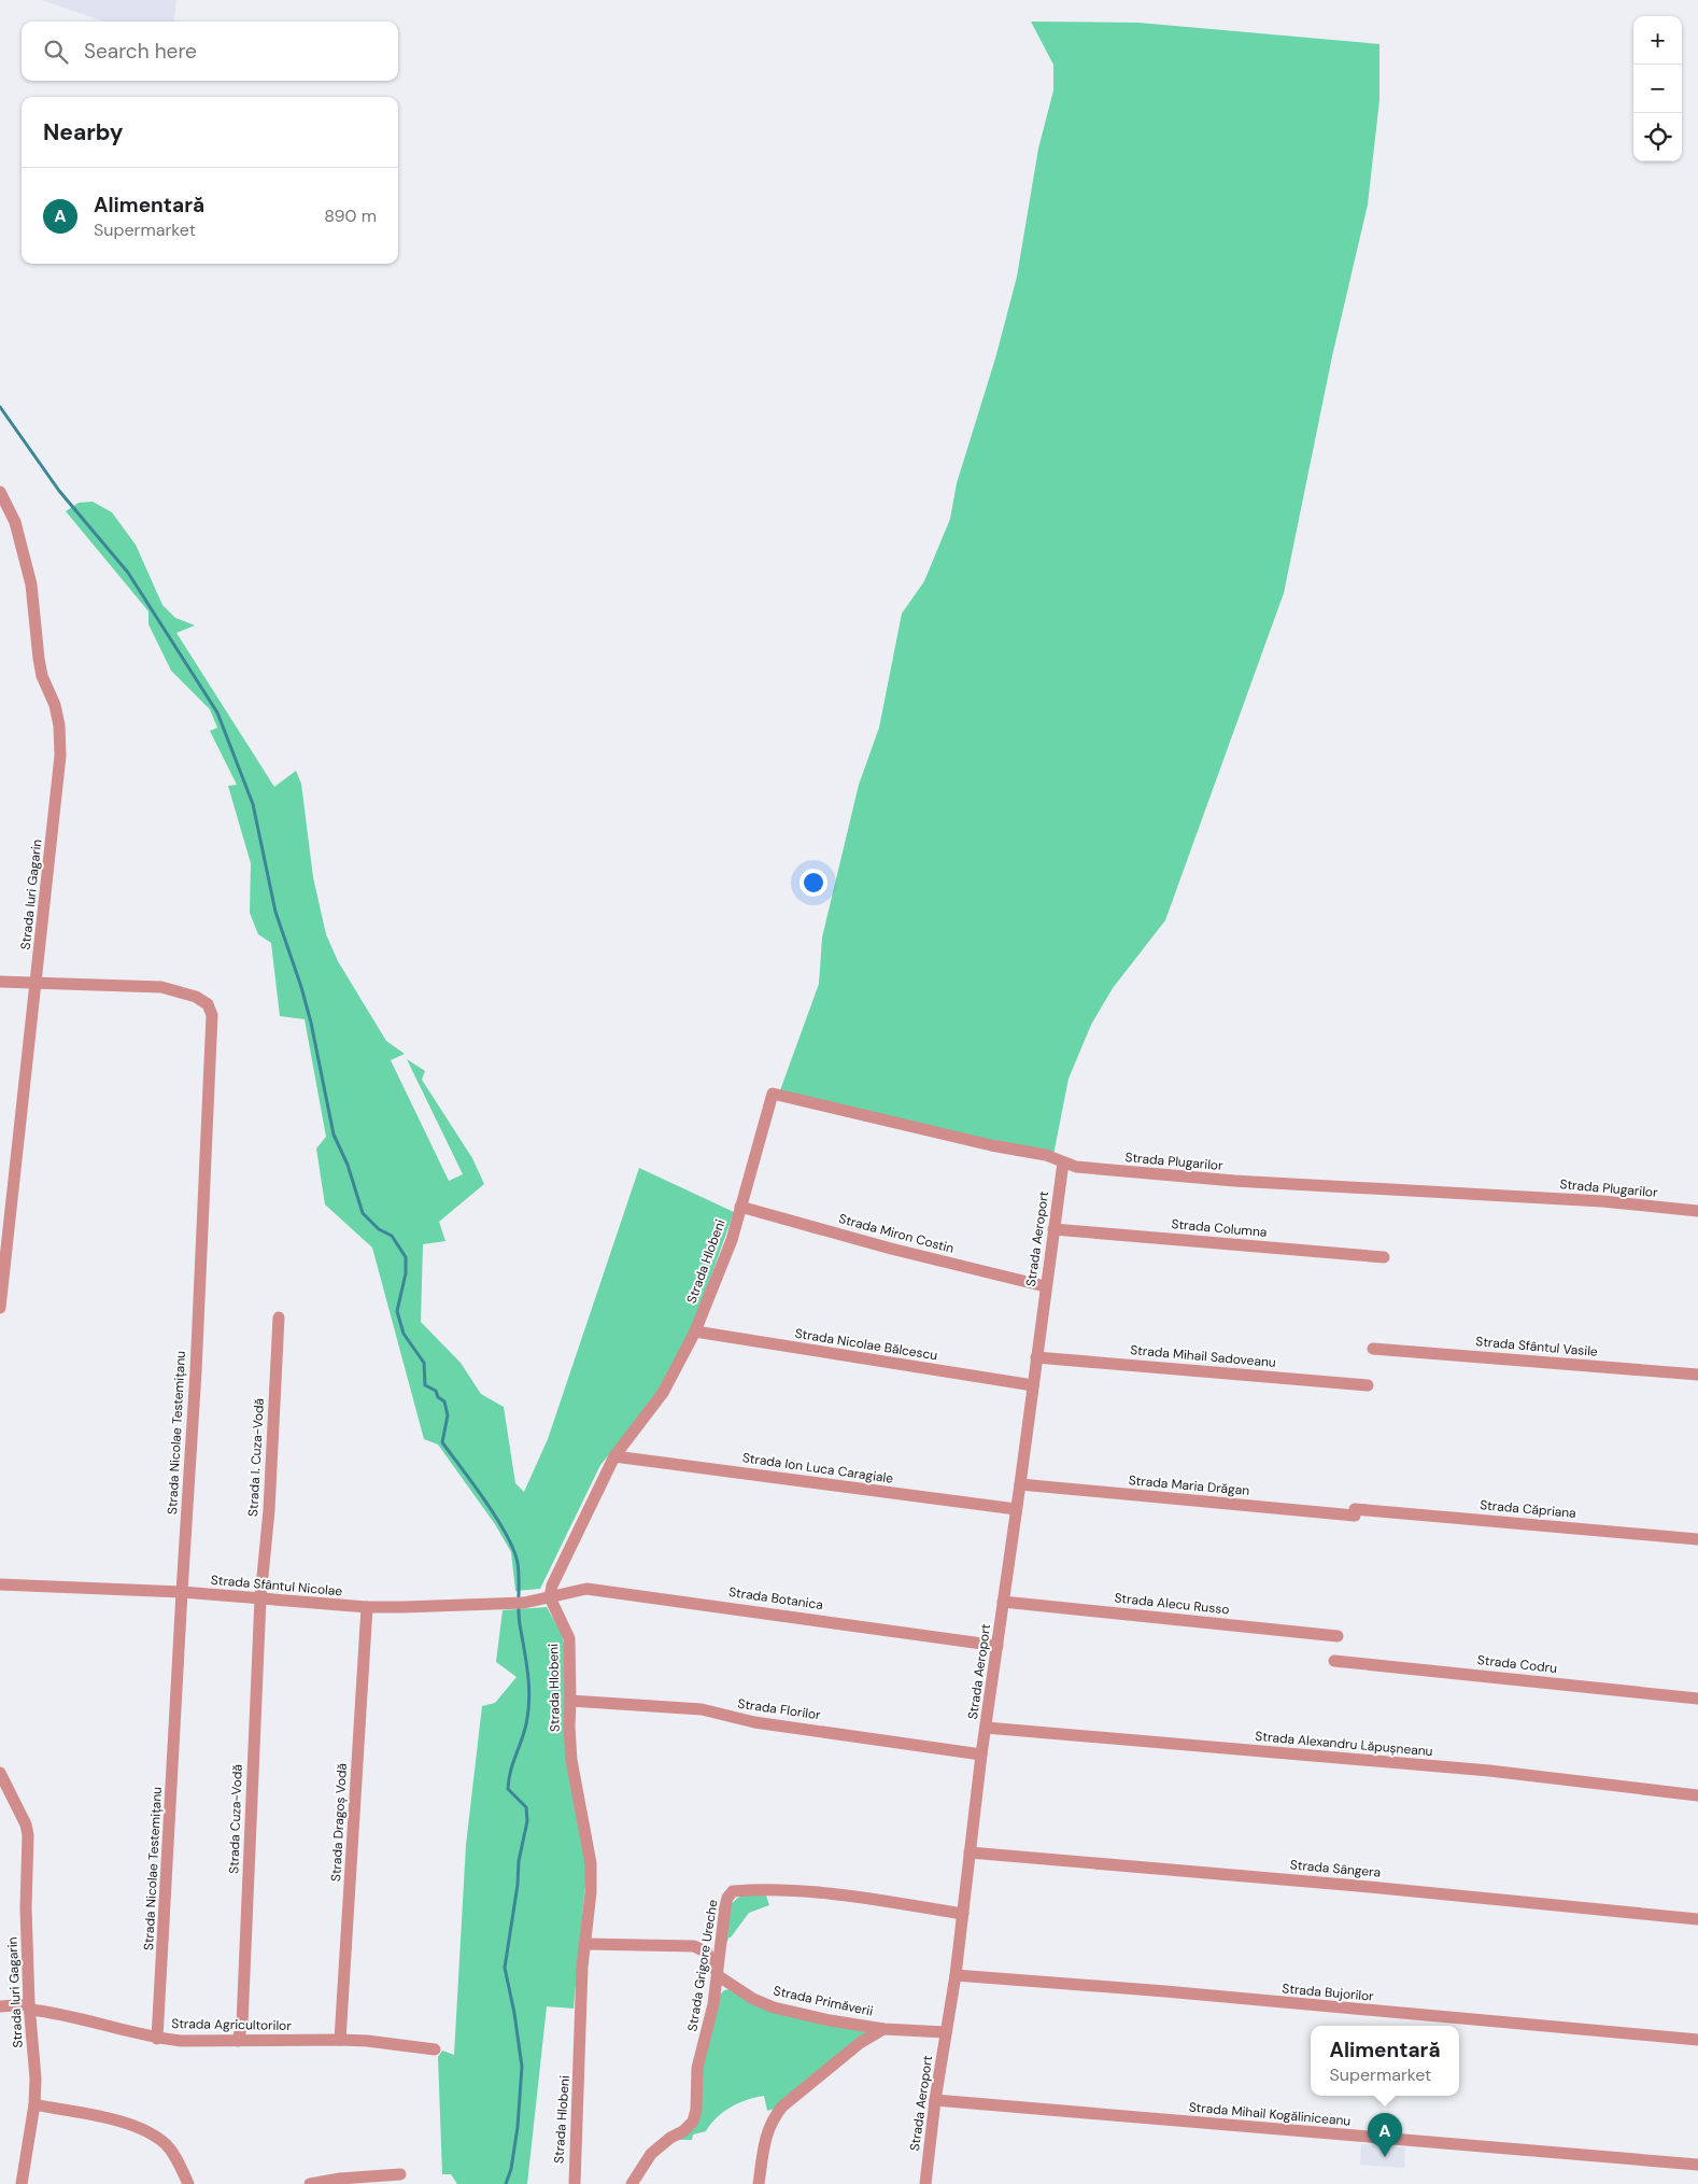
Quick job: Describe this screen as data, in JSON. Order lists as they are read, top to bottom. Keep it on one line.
{"streets":{"street":["Strada Iuri Gagarin","Strada Plugarilor","Strada Columna","Strada Miron Costin","Strada Aeroport","Strada Hlobeni","Strada Nicolae Bălcescu","Strada Sfântul Vasile","Strada Mihail Sadoveanu","Strada Nicolae Testemițanu","Strada I. Cuza-Vodă","Strada Ion Luca Caragiale","Strada Maria Drăgan","Strada Căpriana","Strada Sfântul Nicolae","Strada Botanica","Strada Alecu Russo","Strada Codru","Strada Florilor","Strada Alexandru Lăpușneanu","Strada Cuza-Vodă","Strada Dragoș Vodă","Strada Sângera","Strada Grigore Ureche","Strada Bujorilor","Strada Primăverii","Strada Agricultorilor","Strada Mihail Kogăliniceanu"]},"crossings":[["Strada Iuri Gagarin","Strada Nicolae Testemițanu"],["Strada Iuri Gagarin","Strada Agricultorilor"],["Strada Plugarilor","Strada Miron Costin"],["Strada Plugarilor","Strada Aeroport"],["Strada Plugarilor","Strada Hlobeni"],["Strada Columna","Strada Aeroport"],["Strada Miron Costin","Strada Aeroport"],["Strada Miron Costin","Strada Hlobeni"],["Strada Aeroport","Strada Nicolae Bălcescu"],["Strada Aeroport","Strada Mihail Sadoveanu"],["Strada Aeroport","Strada Ion Luca Caragiale"],["Strada Aeroport","Strada Maria Drăgan"],["Strada Aeroport","Strada Botanica"],["Strada Aeroport","Strada Alecu Russo"],["Strada Aeroport","Strada Florilor"],["Strada Aeroport","Strada Alexandru Lăpușneanu"],["Strada Aeroport","Strada Sângera"],["Strada Aeroport","Strada Grigore Ureche"],["Strada Aeroport","Strada Bujorilor"],["Strada Aeroport","Strada Primăverii"],["Strada Aeroport","Strada Mihail Kogăliniceanu"],["Strada Hlobeni","Strada Nicolae Bălcescu"],["Strada Hlobeni","Strada Ion Luca Caragiale"],["Strada Hlobeni","Strada Sfântul Nicolae"],["Strada Hlobeni","Strada Botanica"],["Strada Hlobeni","Strada Florilor"],["Strada Hlobeni","Strada Primăverii"],["Strada Nicolae Testemițanu","Strada Sfântul Nicolae"],["Strada Nicolae Testemițanu","Strada Agricultorilor"],["Strada I. Cuza-Vodă","Strada Sfântul Nicolae"],["Strada I. Cuza-Vodă","Strada Cuza-Vodă"],["Strada Maria Drăgan","Strada Căpriana"],["Strada Sfântul Nicolae","Strada Botanica"],["Strada Sfântul Nicolae","Strada Cuza-Vodă"],["Strada Sfântul Nicolae","Strada Dragoș Vodă"],["Strada Cuza-Vodă","Strada Agricultorilor"],["Strada Dragoș Vodă","Strada Agricultorilor"],["Strada Grigore Ureche","Strada Primăverii"]],"page":{"map_buttons":["+","−"],"search":"Search here","heading":"Nearby","list":[{"mark":"A","name":"Alimentară","note":"Supermarket","value":"890 m"}],"popup":["Alimentară","Supermarket"],"pins":"A"}}
